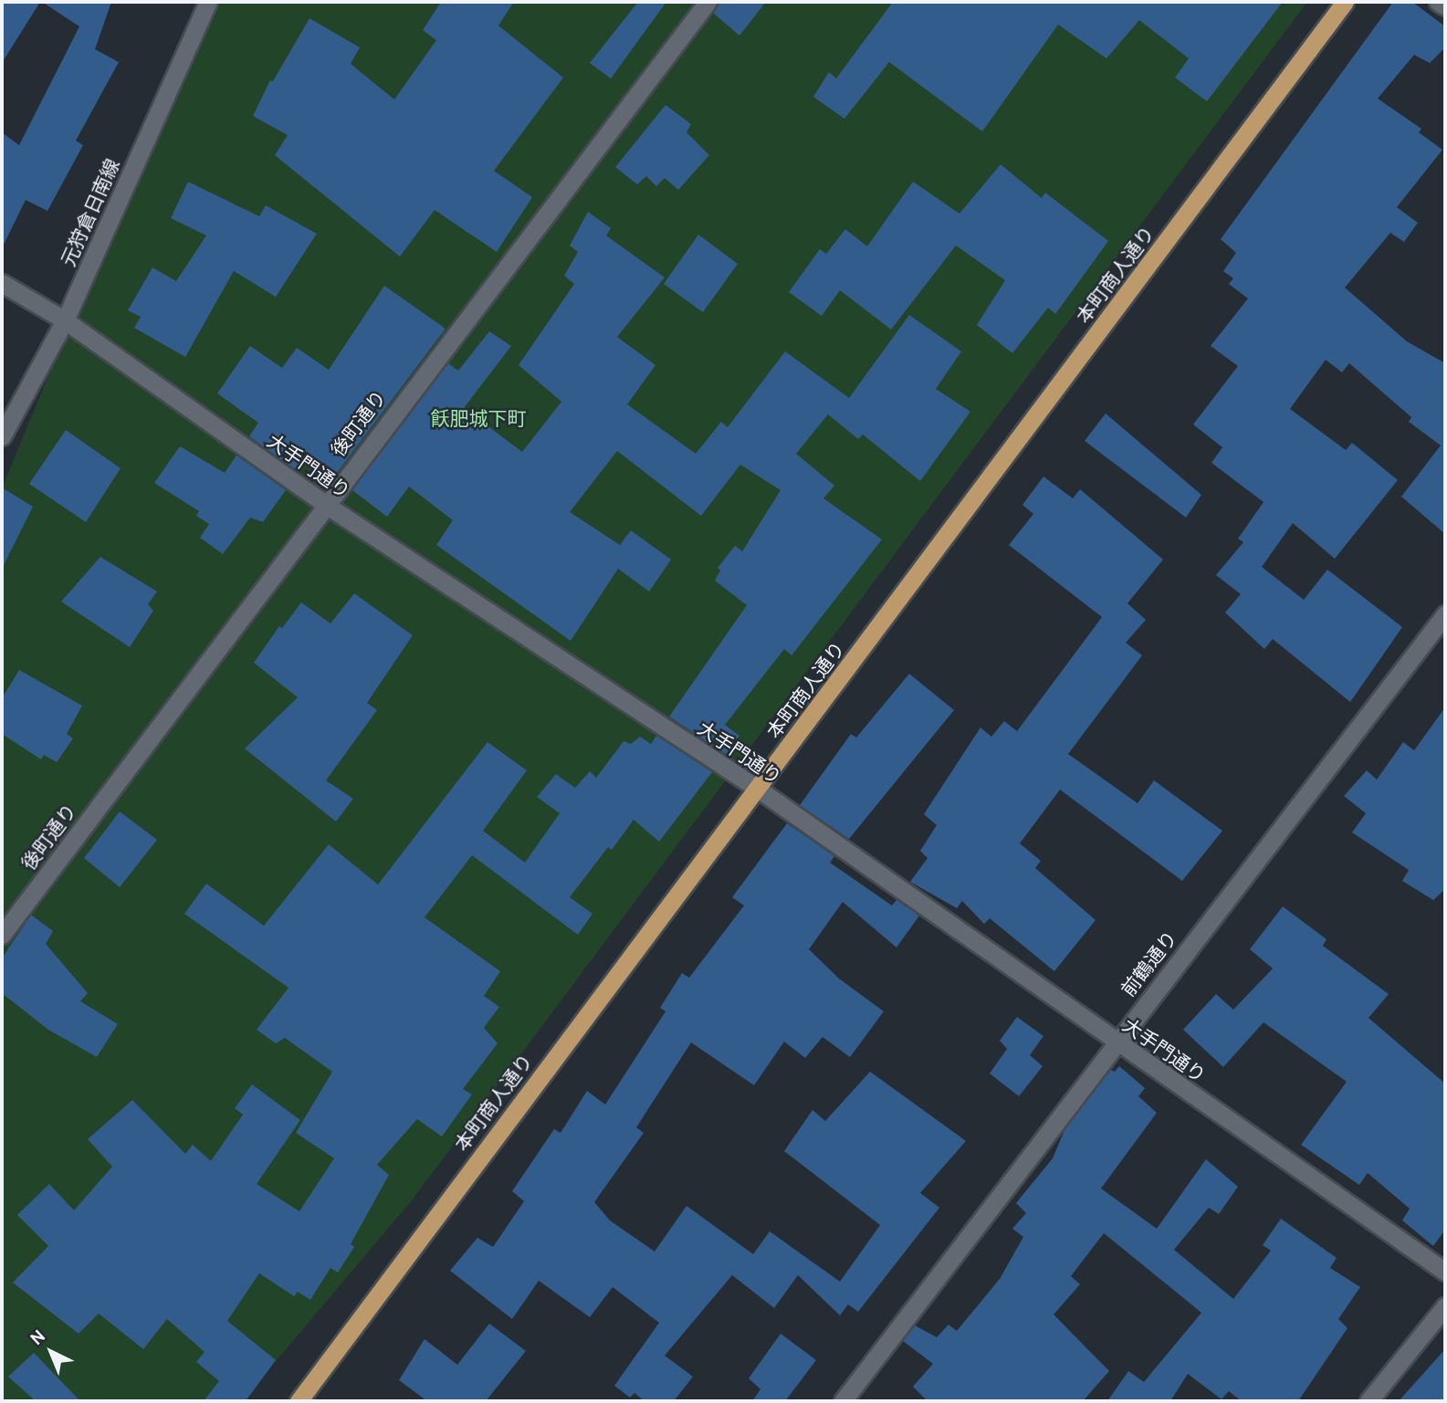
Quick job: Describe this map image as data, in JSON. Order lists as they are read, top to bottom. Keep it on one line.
{"streets":{"highway":["本町商人通り"],"street":["元狩倉日南線","後町通り","大手門通り","前鶴通り"]},"crossings":[["元狩倉日南線","大手門通り"],["本町商人通り","大手門通り"],["後町通り","大手門通り"],["大手門通り","前鶴通り"]],"parks":["飫肥城下町"],"north":"top left"}
